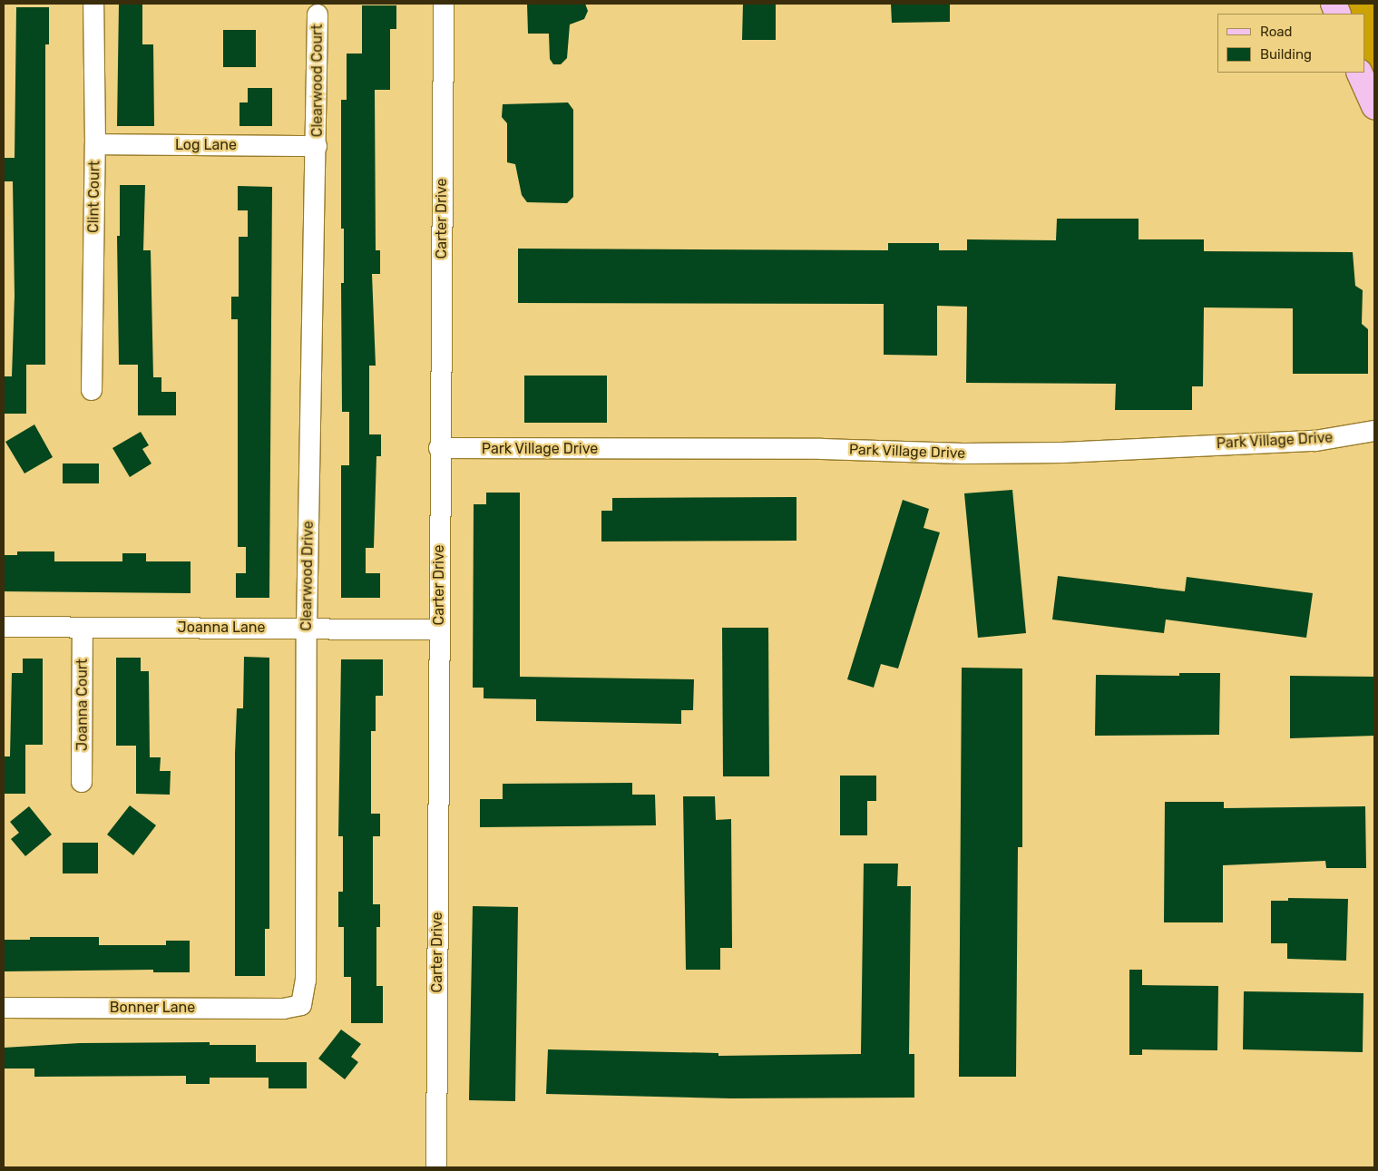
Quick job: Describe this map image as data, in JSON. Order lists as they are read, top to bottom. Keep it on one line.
{"streets":{"street":["Clearwood Court","Log Lane","Clint Court","Carter Drive","Park Village Drive","Clearwood Drive","Joanna Lane","Joanna Court","Bonner Lane"]},"crossings":[["Clearwood Court","Log Lane"],["Clearwood Court","Clearwood Drive"],["Log Lane","Clint Court"],["Log Lane","Clearwood Drive"],["Carter Drive","Park Village Drive"],["Carter Drive","Joanna Lane"],["Clearwood Drive","Joanna Lane"],["Clearwood Drive","Bonner Lane"],["Joanna Lane","Joanna Court"]],"legend":["Road","Building"]}
